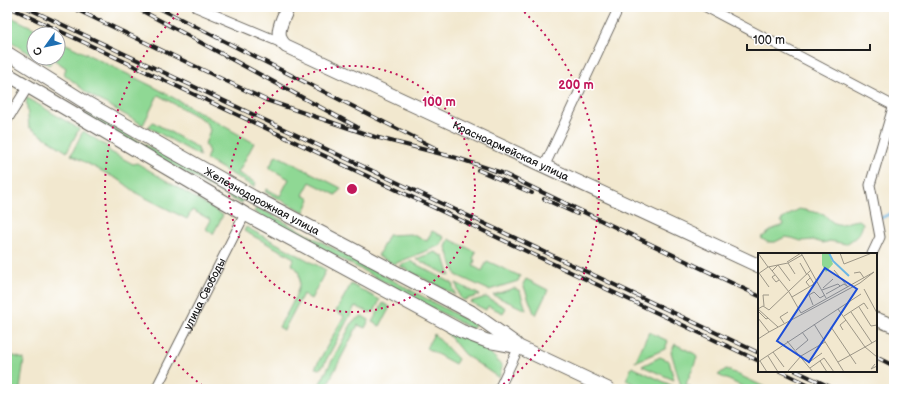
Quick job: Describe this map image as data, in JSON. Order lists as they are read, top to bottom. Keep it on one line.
{"streets":{"main road":["Красноармейская улица","Железнодорожная улица","улица Свободы"]},"crossings":[["Железнодорожная улица","улица Свободы"]],"scale_bar":"100 m","north":"bottom left","rings":["200 m","100 m"]}
